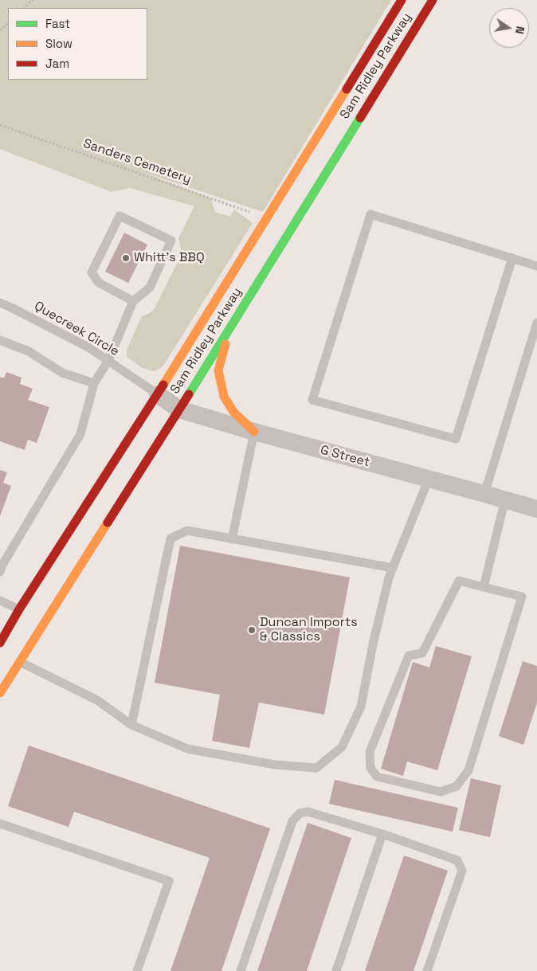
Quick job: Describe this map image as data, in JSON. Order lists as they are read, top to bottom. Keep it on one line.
{"streets":{"main road":["Sam Ridley Parkway"],"street":["G Street"],"lane":["Quecreek Circle"],"path":["Sanders Cemetery"]},"crossings":[["Sam Ridley Parkway","Sanders Cemetery"],["Sam Ridley Parkway","Quecreek Circle"],["Sam Ridley Parkway","G Street"],["Quecreek Circle","G Street"]],"places":["Whitt's BBQ","Duncan Imports & Classics"],"legend":["Fast","Slow","Jam"],"north":"right"}
